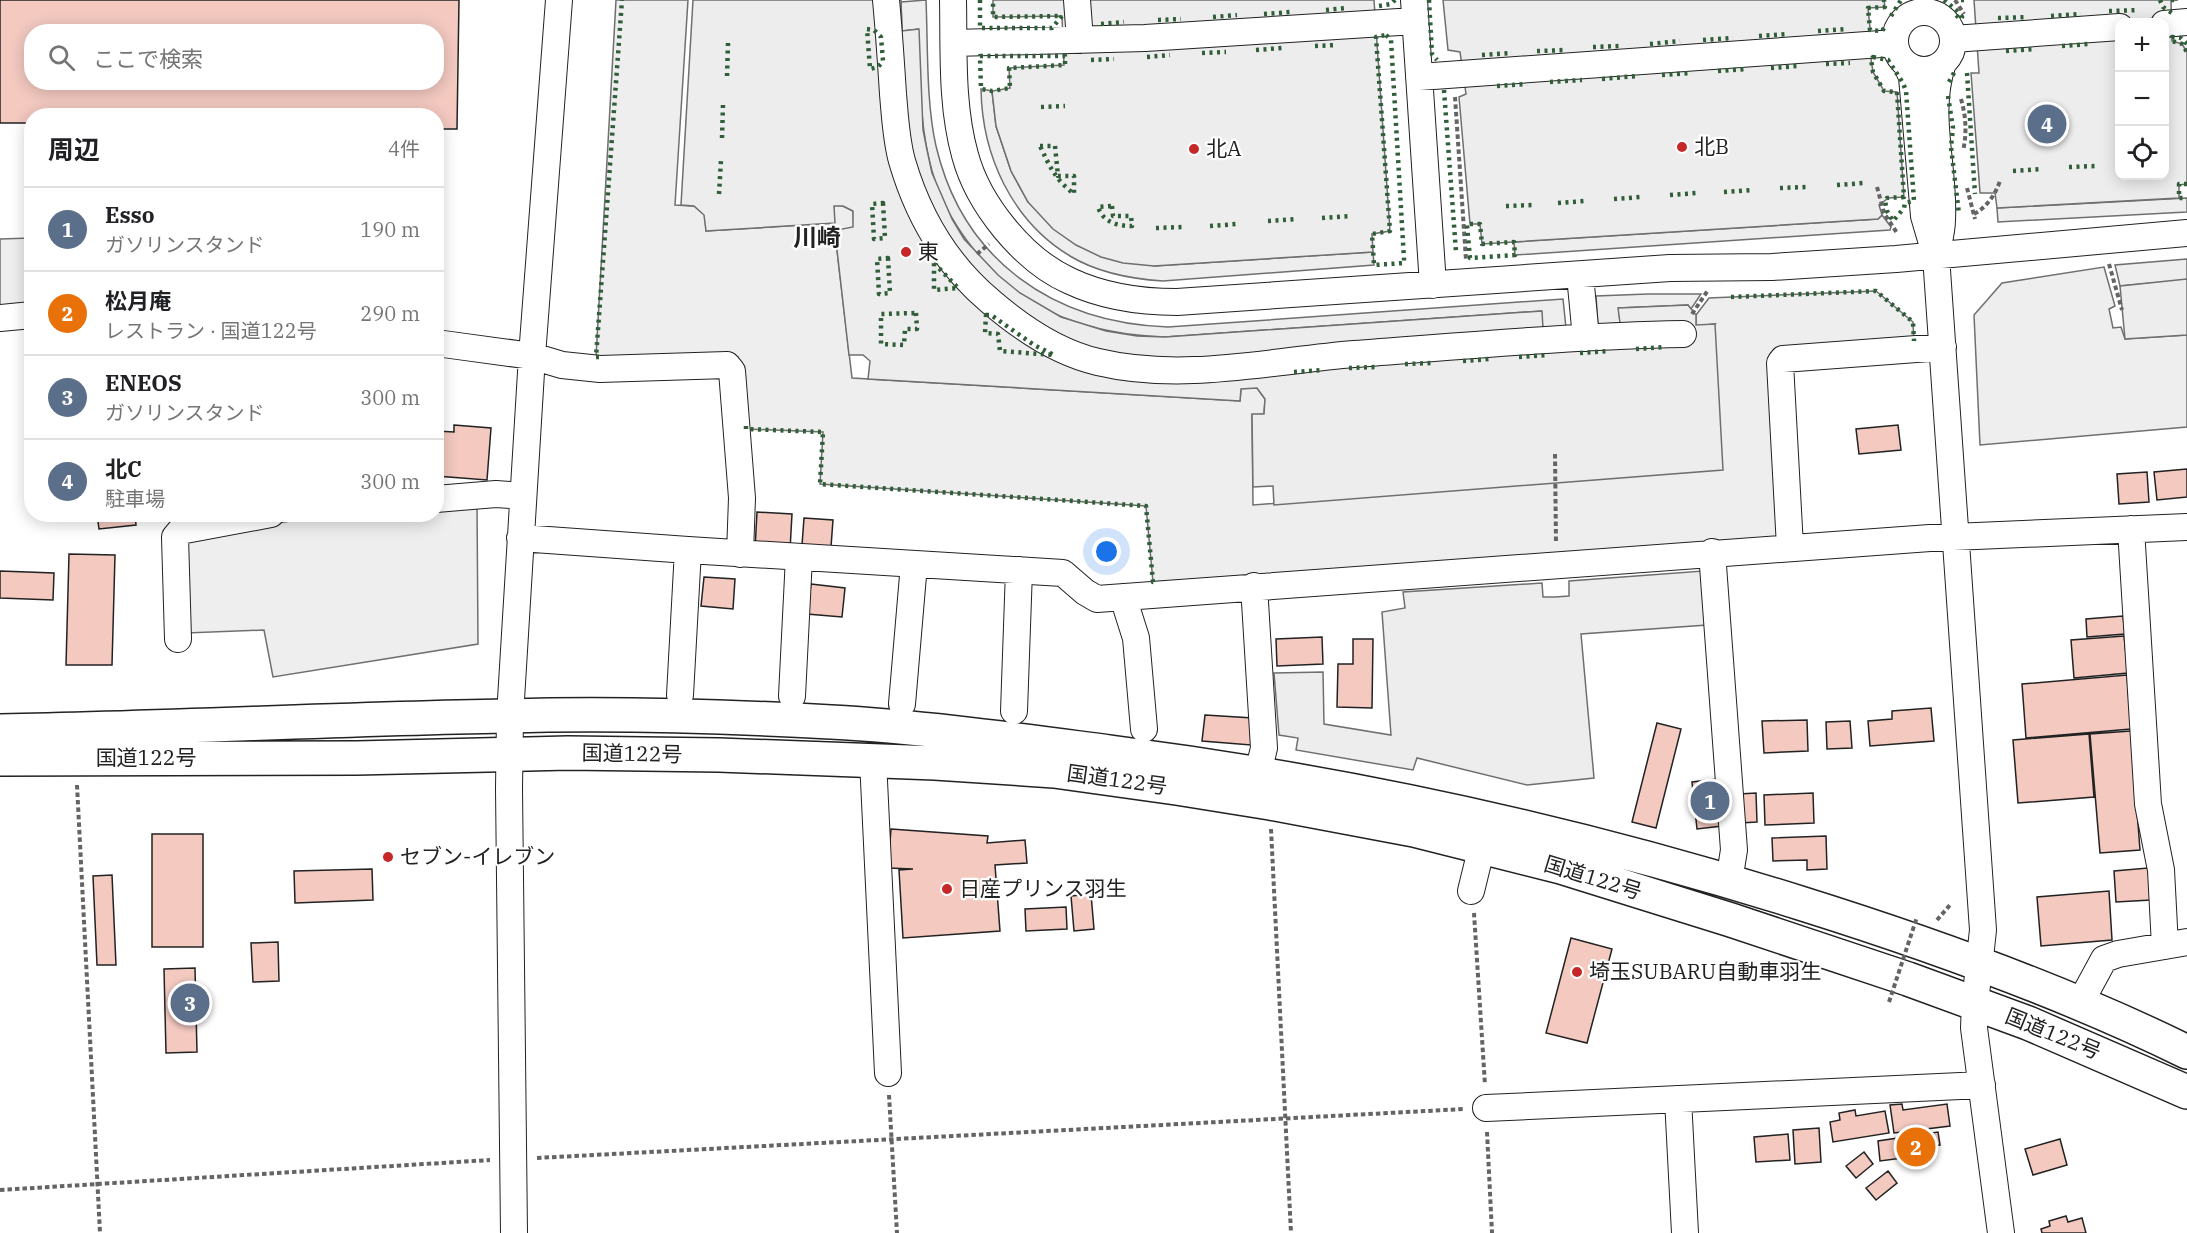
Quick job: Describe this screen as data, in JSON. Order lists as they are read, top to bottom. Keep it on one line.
{"streets":{"highway":["国道122号"]},"districts":["川崎"],"places":["北B","北A","東","セブン-イレブン","日産プリンス羽生","埼玉SUBARU自動車羽生"],"page":{"map_buttons":["+","−"],"search":"ここで検索","pins":["4","1","3","2"],"heading":["周辺","4件"],"list":[{"mark":"1","name":"Esso","note":"ガソリンスタンド","value":"190 m"},{"mark":"2","name":"松月庵","note":"レストラン · 国道122号","value":"290 m"},{"mark":"3","name":"ENEOS","note":"ガソリンスタンド","value":"300 m"},{"mark":"4","name":"北C","note":"駐車場","value":"300 m"}]}}
